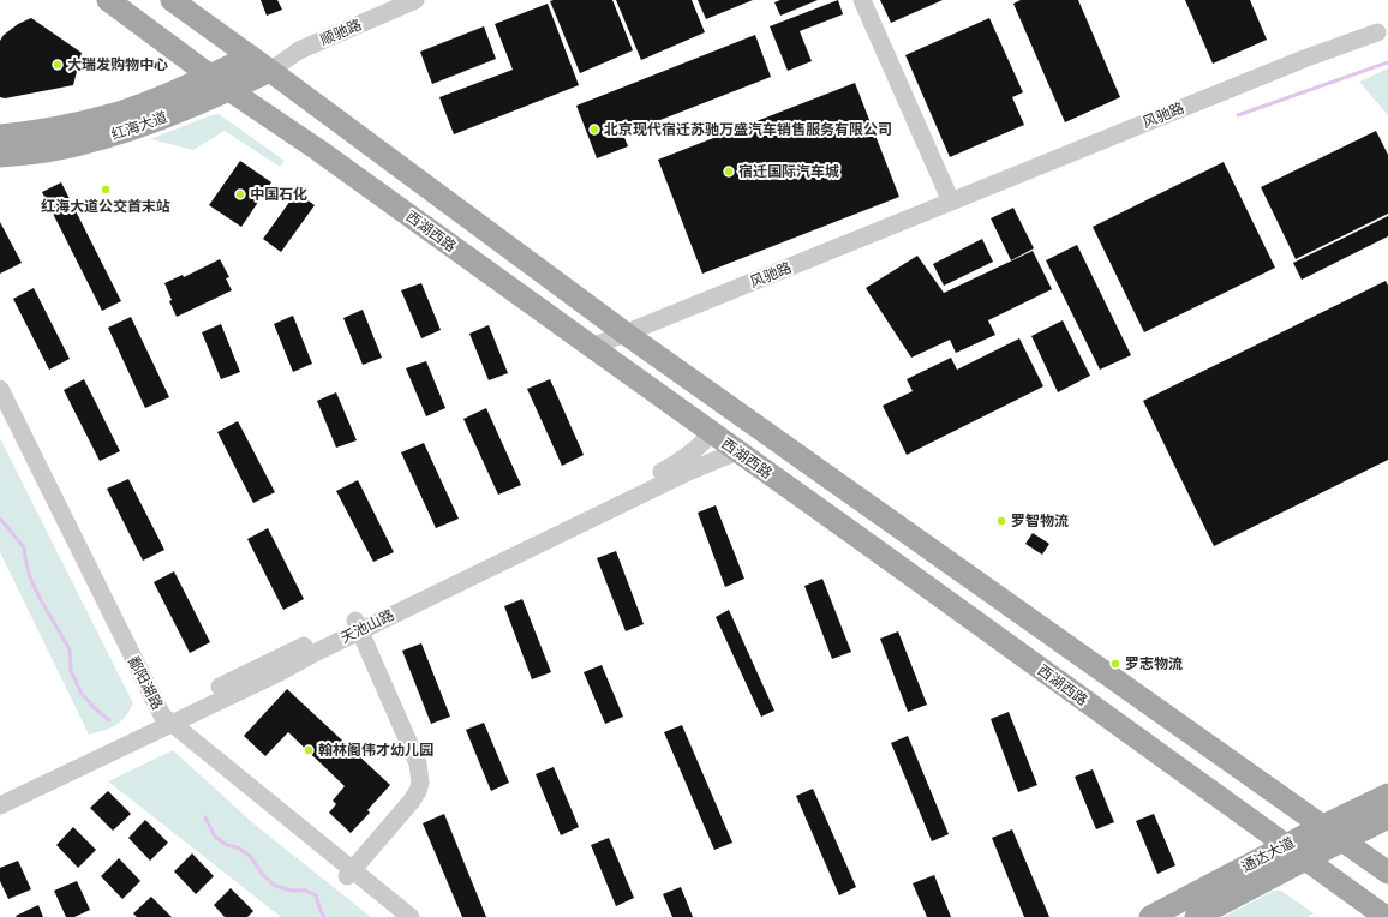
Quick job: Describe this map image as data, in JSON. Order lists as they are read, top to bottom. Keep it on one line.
{"streets":{"main road":["红海大道","西湖西路","通达大道"],"street":["顺驰路","风驰路","天池山路","鄱阳湖路"]},"crossings":[["顺驰路","红海大道"],["风驰路","西湖西路"],["红海大道","西湖西路"],["西湖西路","天池山路"],["西湖西路","通达大道"],["天池山路","鄱阳湖路"]],"places":["大瑞发购物中心","北京现代宿迁苏驰万盛汽车销售服务有限公司","宿迁国际汽车城","红海大道公交首末站","中国石化","罗智物流","罗志物流","翰林阁伟才幼儿园"]}
